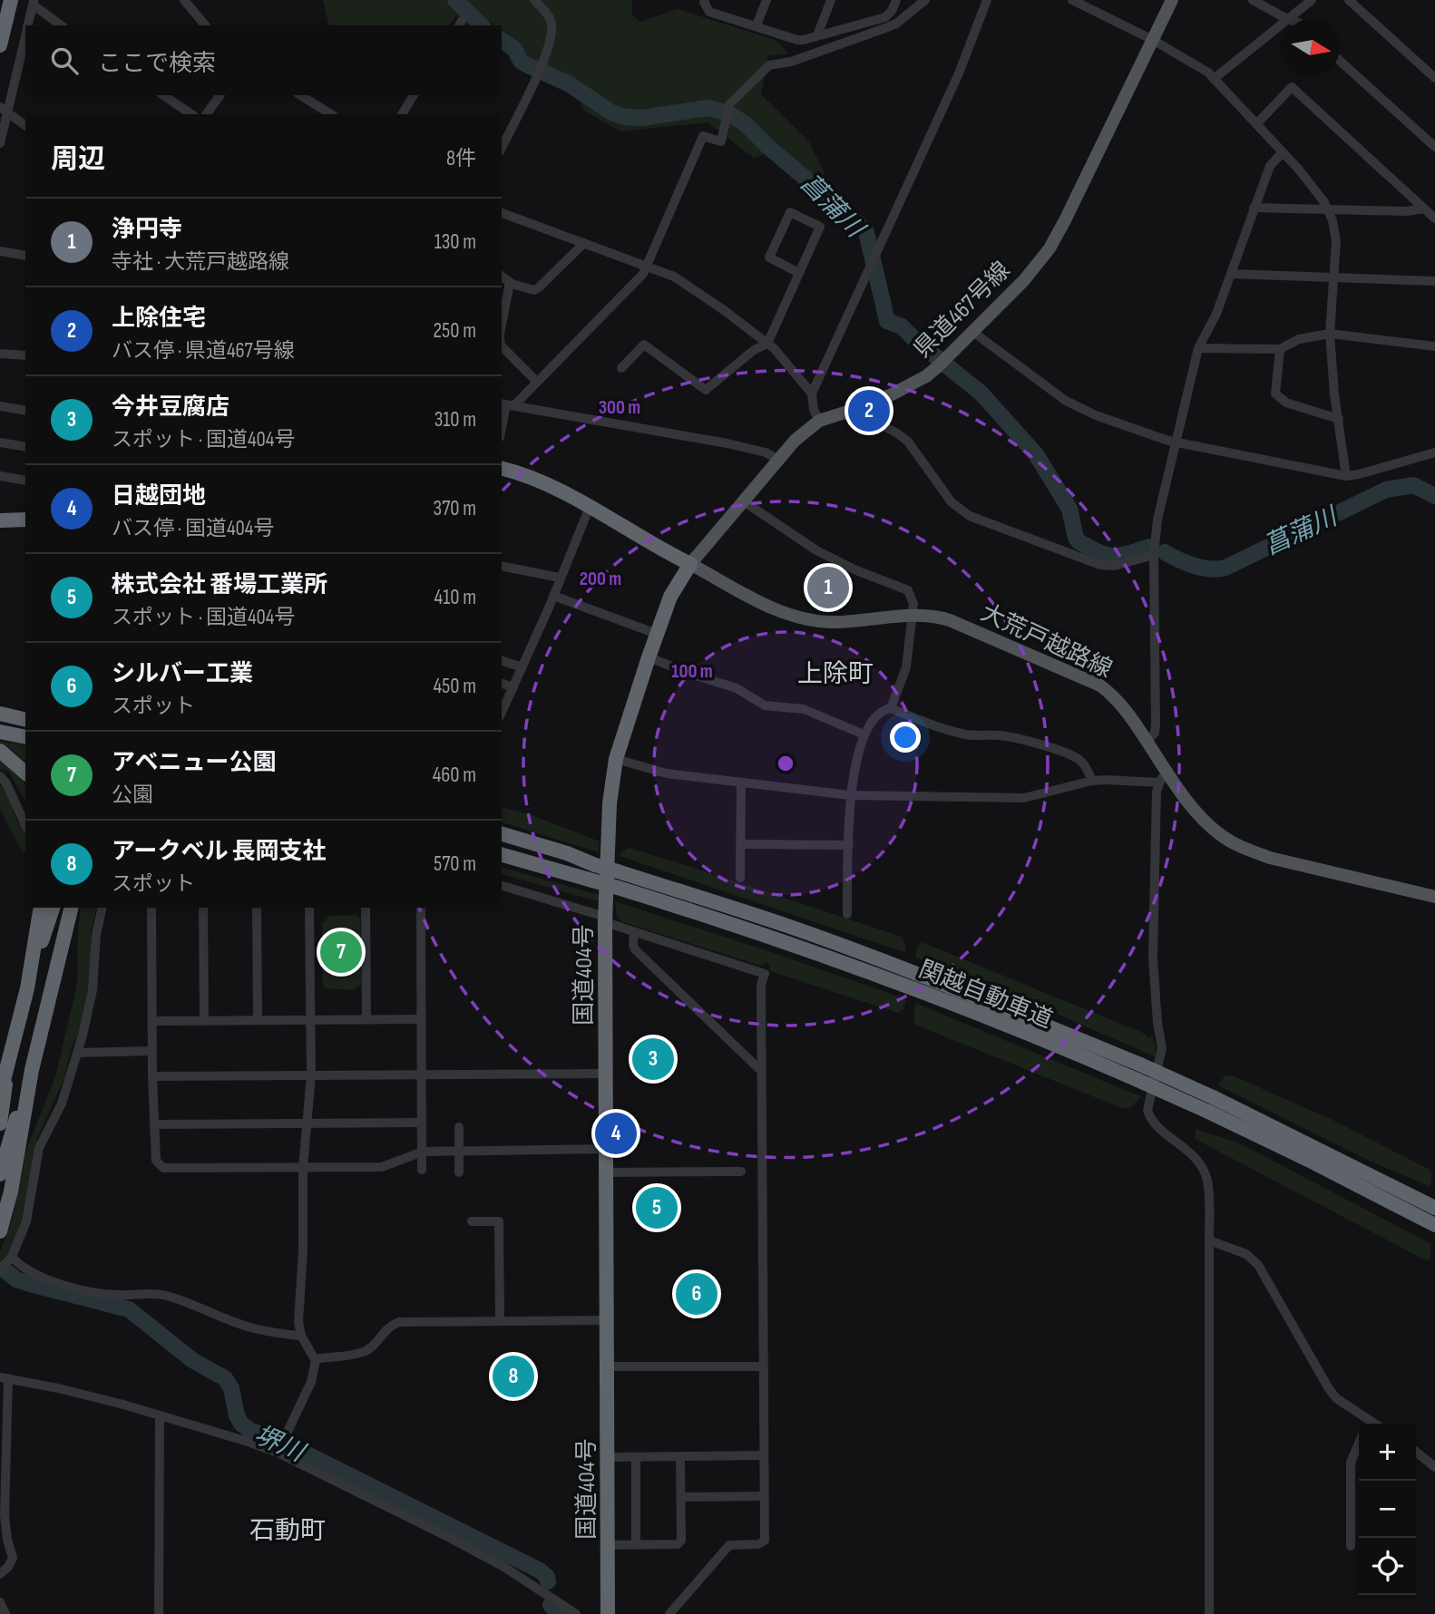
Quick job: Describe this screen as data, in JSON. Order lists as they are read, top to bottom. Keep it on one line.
{"streets":{"highway":["国道404号","関越自動車道"],"main road":["県道467号線","大荒戸越路線"]},"crossings":[["県道467号線","大荒戸越路線"],["県道467号線","国道404号"],["大荒戸越路線","国道404号"]],"districts":["上除町","石動町"],"water":["菖蒲川","堺川"],"north":"right","page":{"search":"ここで検索","heading":["周辺","8件"],"list":[{"mark":"1","name":"浄円寺","note":"寺社 · 大荒戸越路線","value":"130 m"},{"mark":"2","name":"上除住宅","note":"バス停 · 県道467号線","value":"250 m"},{"mark":"3","name":"今井豆腐店","note":"スポット · 国道404号","value":"310 m"},{"mark":"4","name":"日越団地","note":"バス停 · 国道404号","value":"370 m"},{"mark":"5","name":"株式会社 番場工業所","note":"スポット · 国道404号","value":"410 m"},{"mark":"6","name":"シルバー工業","note":"スポット","value":"450 m"},{"mark":"7","name":"アベニュー公園","note":"公園","value":"460 m"},{"mark":"8","name":"アークベル 長岡支社","note":"スポット","value":"570 m"}],"pins":["2","1","7","3","4","5","6","8"],"map_buttons":["+","−"]},"rings":["300 m","200 m","100 m"]}
